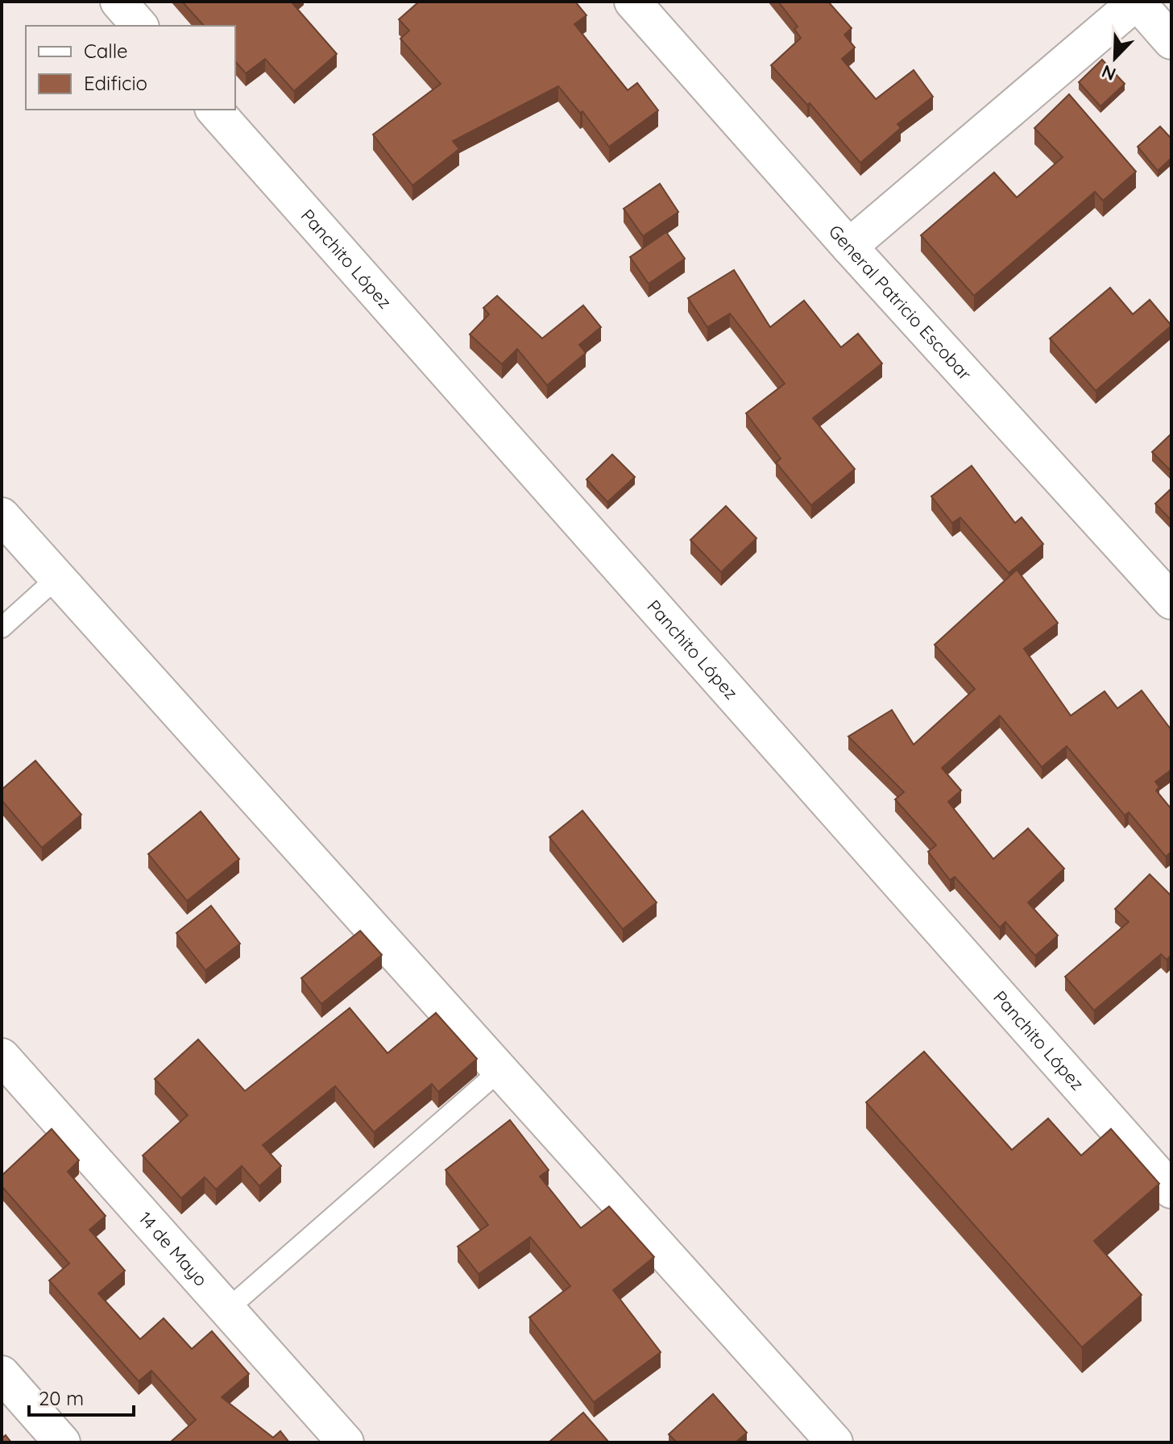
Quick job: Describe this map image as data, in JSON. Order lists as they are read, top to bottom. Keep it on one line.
{"streets":{"street":["Panchito López","General Patricio Escobar","14 de Mayo"]},"legend":["Calle","Edificio"],"scale_bar":"20 m","north":"bottom left"}
